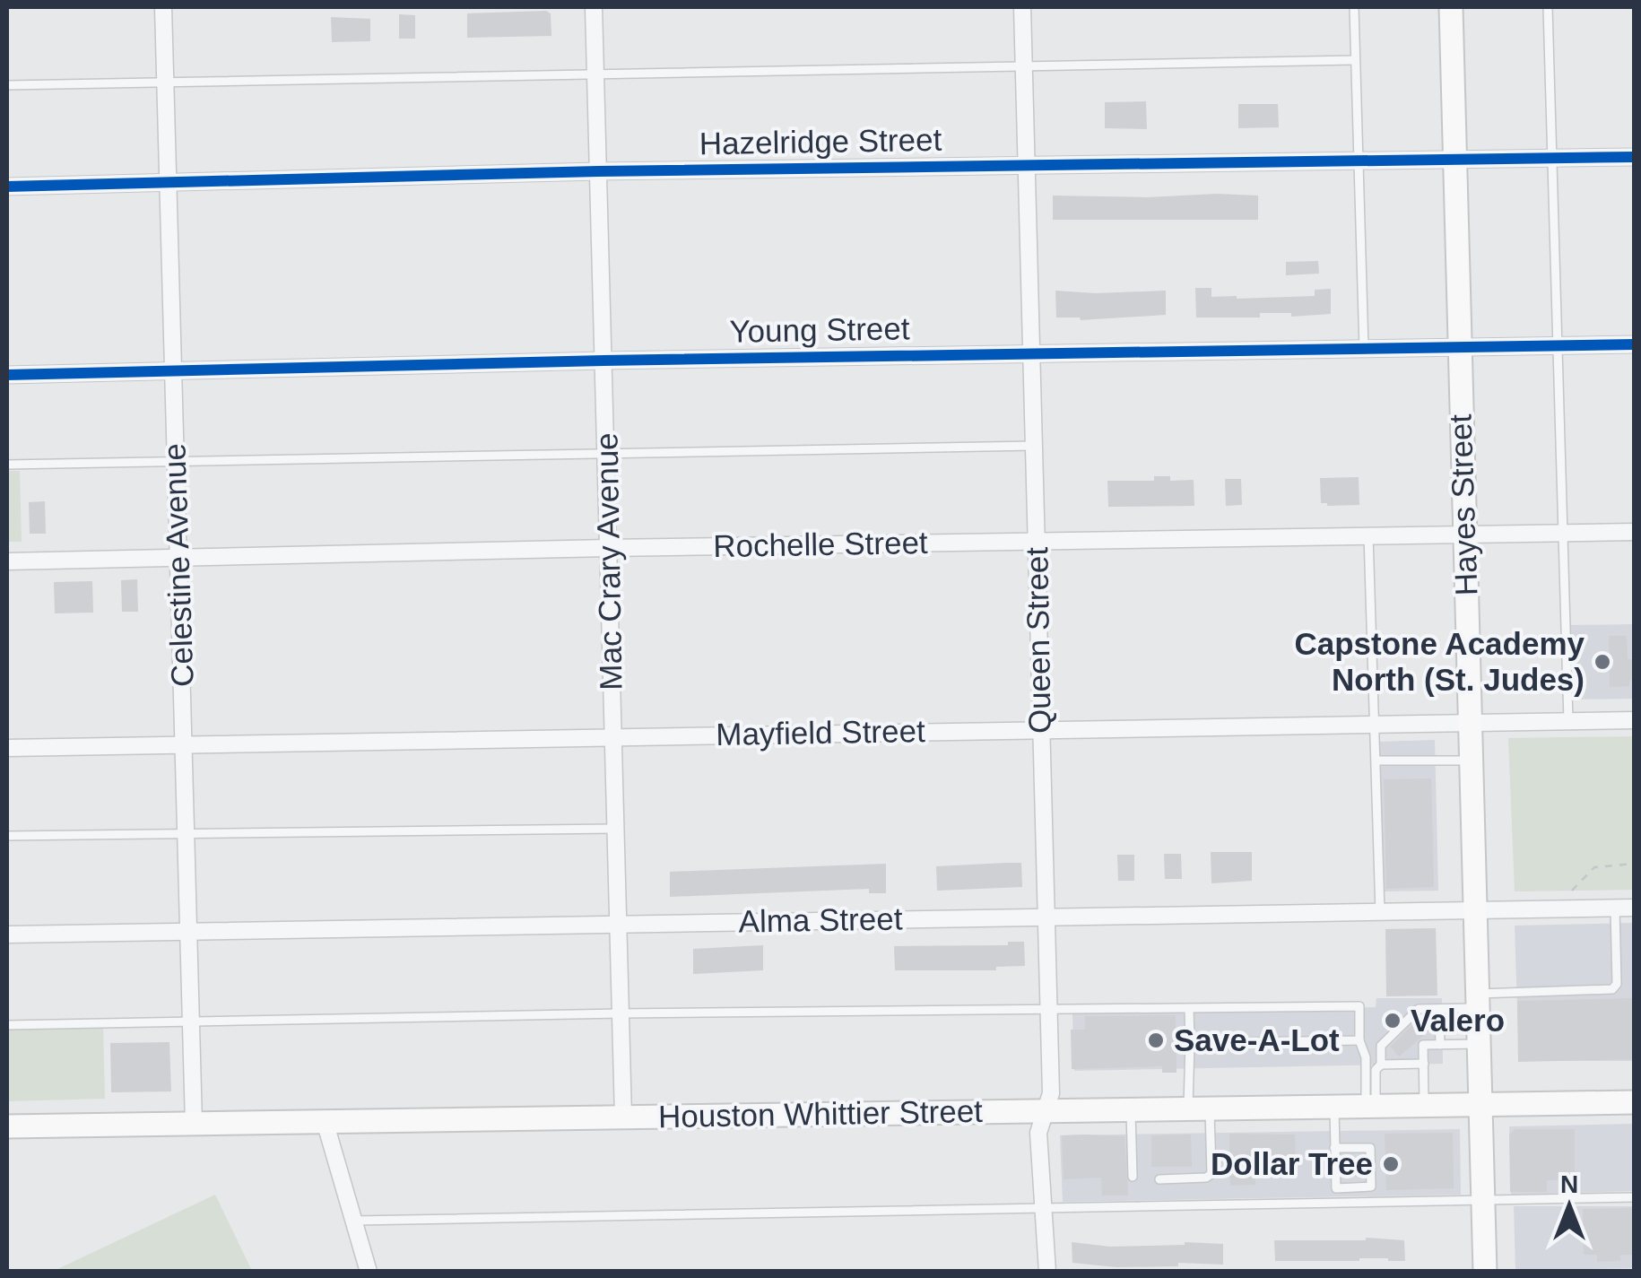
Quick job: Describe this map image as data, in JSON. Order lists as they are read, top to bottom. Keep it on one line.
{"streets":{"street":["Hazelridge Street","Young Street","Hayes Street","Rochelle Street","Mac Crary Avenue","Celestine Avenue","Queen Street","Mayfield Street","Alma Street","Houston Whittier Street"]},"crossings":[["Hazelridge Street","Hayes Street"],["Hazelridge Street","Mac Crary Avenue"],["Hazelridge Street","Celestine Avenue"],["Hazelridge Street","Queen Street"],["Young Street","Hayes Street"],["Young Street","Mac Crary Avenue"],["Young Street","Celestine Avenue"],["Young Street","Queen Street"],["Hayes Street","Rochelle Street"],["Hayes Street","Mayfield Street"],["Hayes Street","Alma Street"],["Hayes Street","Houston Whittier Street"],["Rochelle Street","Mac Crary Avenue"],["Rochelle Street","Celestine Avenue"],["Rochelle Street","Queen Street"],["Mac Crary Avenue","Mayfield Street"],["Mac Crary Avenue","Alma Street"],["Mac Crary Avenue","Houston Whittier Street"],["Celestine Avenue","Mayfield Street"],["Celestine Avenue","Alma Street"],["Celestine Avenue","Houston Whittier Street"],["Queen Street","Mayfield Street"],["Queen Street","Alma Street"],["Queen Street","Houston Whittier Street"]],"places":["Capstone Academy North (St. Judes)","Valero","Save-A-Lot","Dollar Tree"],"north":"top"}
